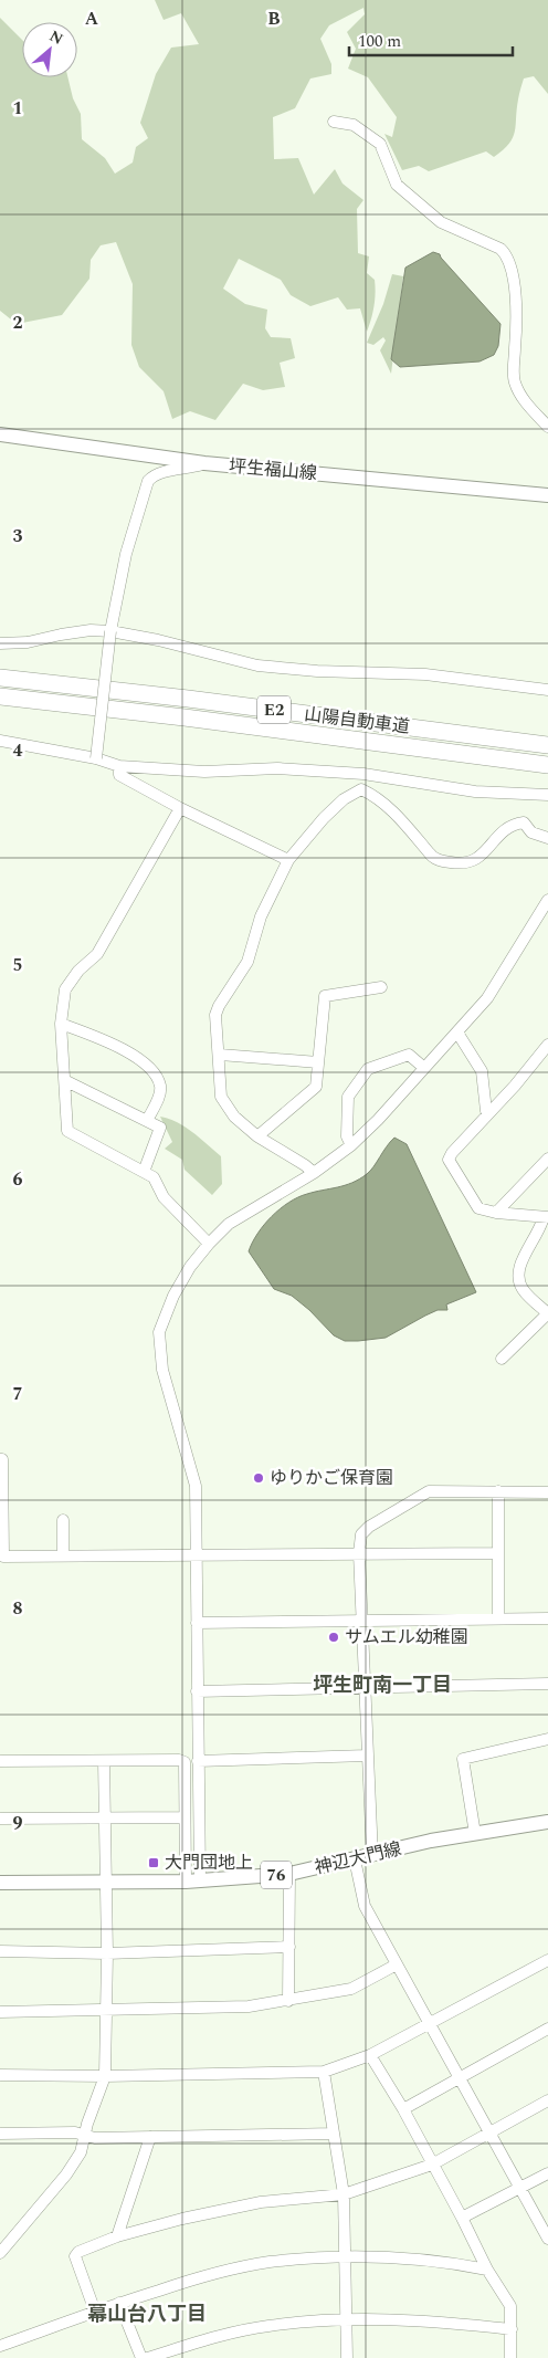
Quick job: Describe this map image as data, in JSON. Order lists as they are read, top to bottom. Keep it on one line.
{"streets":{"highway":["E2","山陽自動車道"],"main road":["坪生福山線","神辺大門線","76"]},"districts":["坪生町南一丁目","幕山台八丁目"],"places":{"other":["ゆりかご保育園","サムエル幼稚園"],"transit":["大門団地上"]},"scale_bar":"100 m","north":"top right","grid":{"columns":["A","B"],"rows":["1","2","3","4","5","6","7","8","9"]}}
